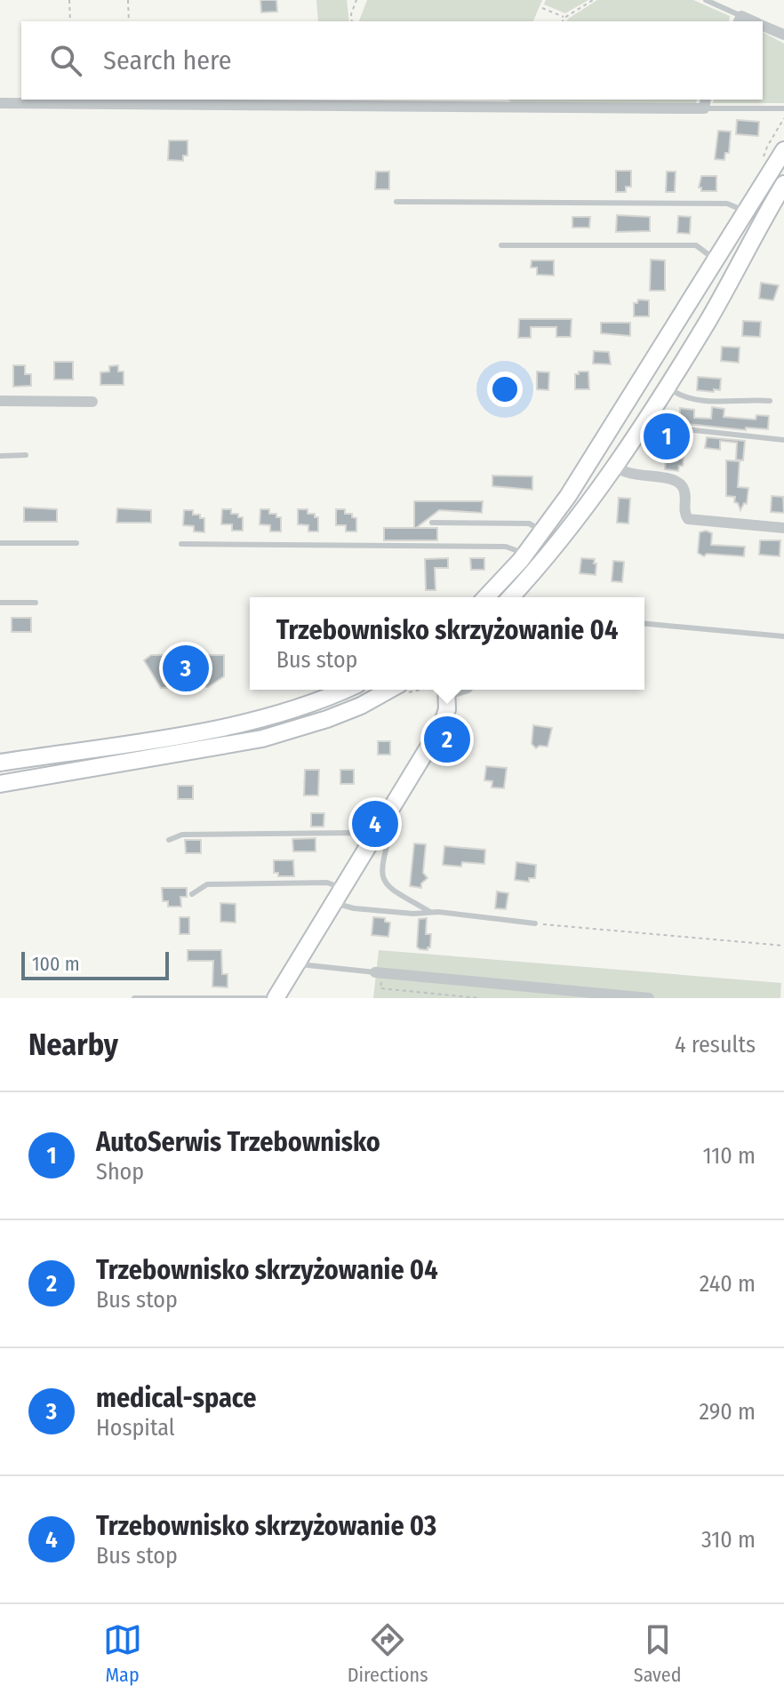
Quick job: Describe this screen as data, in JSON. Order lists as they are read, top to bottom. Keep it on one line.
{"scale_bar":"100 m","page":{"search":"Search here","pins":["1","3","2","4"],"popup":["Trzebownisko skrzyżowanie 04","Bus stop"],"scale":"100 m","heading":["Nearby","4 results"],"list":[{"mark":"1","name":"AutoSerwis Trzebownisko","note":"Shop","value":"110 m"},{"mark":"2","name":"Trzebownisko skrzyżowanie 04","note":"Bus stop","value":"240 m"},{"mark":"3","name":"medical-space","note":"Hospital","value":"290 m"},{"mark":"4","name":"Trzebownisko skrzyżowanie 03","note":"Bus stop","value":"310 m"}],"nav":["Map","Directions","Saved"]}}
